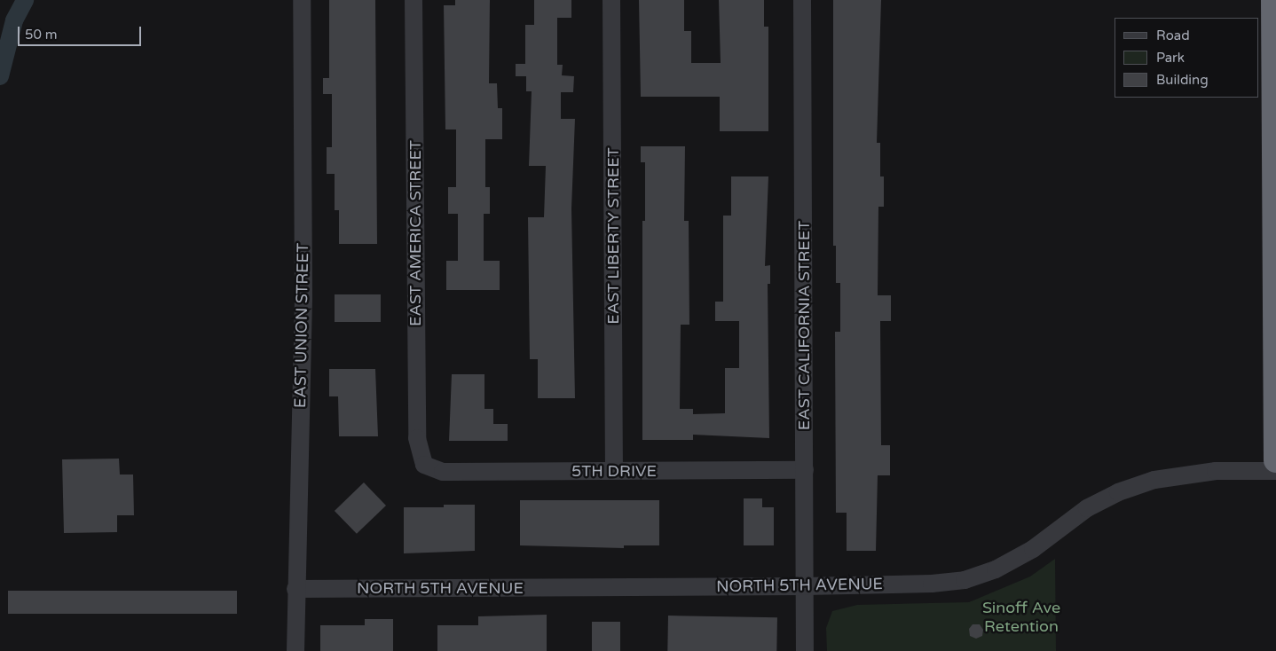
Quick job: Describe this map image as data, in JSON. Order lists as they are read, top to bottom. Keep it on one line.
{"streets":{"street":["EAST AMERICA STREET","EAST LIBERTY STREET","EAST UNION STREET","EAST CALIFORNIA STREET","5TH DRIVE","NORTH 5TH AVENUE"]},"crossings":[["EAST AMERICA STREET","5TH DRIVE"],["EAST LIBERTY STREET","5TH DRIVE"],["EAST UNION STREET","NORTH 5TH AVENUE"],["EAST CALIFORNIA STREET","5TH DRIVE"],["EAST CALIFORNIA STREET","NORTH 5TH AVENUE"]],"parks":["Sinoff Ave Retention"],"legend":["Road","Park","Building"],"scale_bar":"50 m"}
